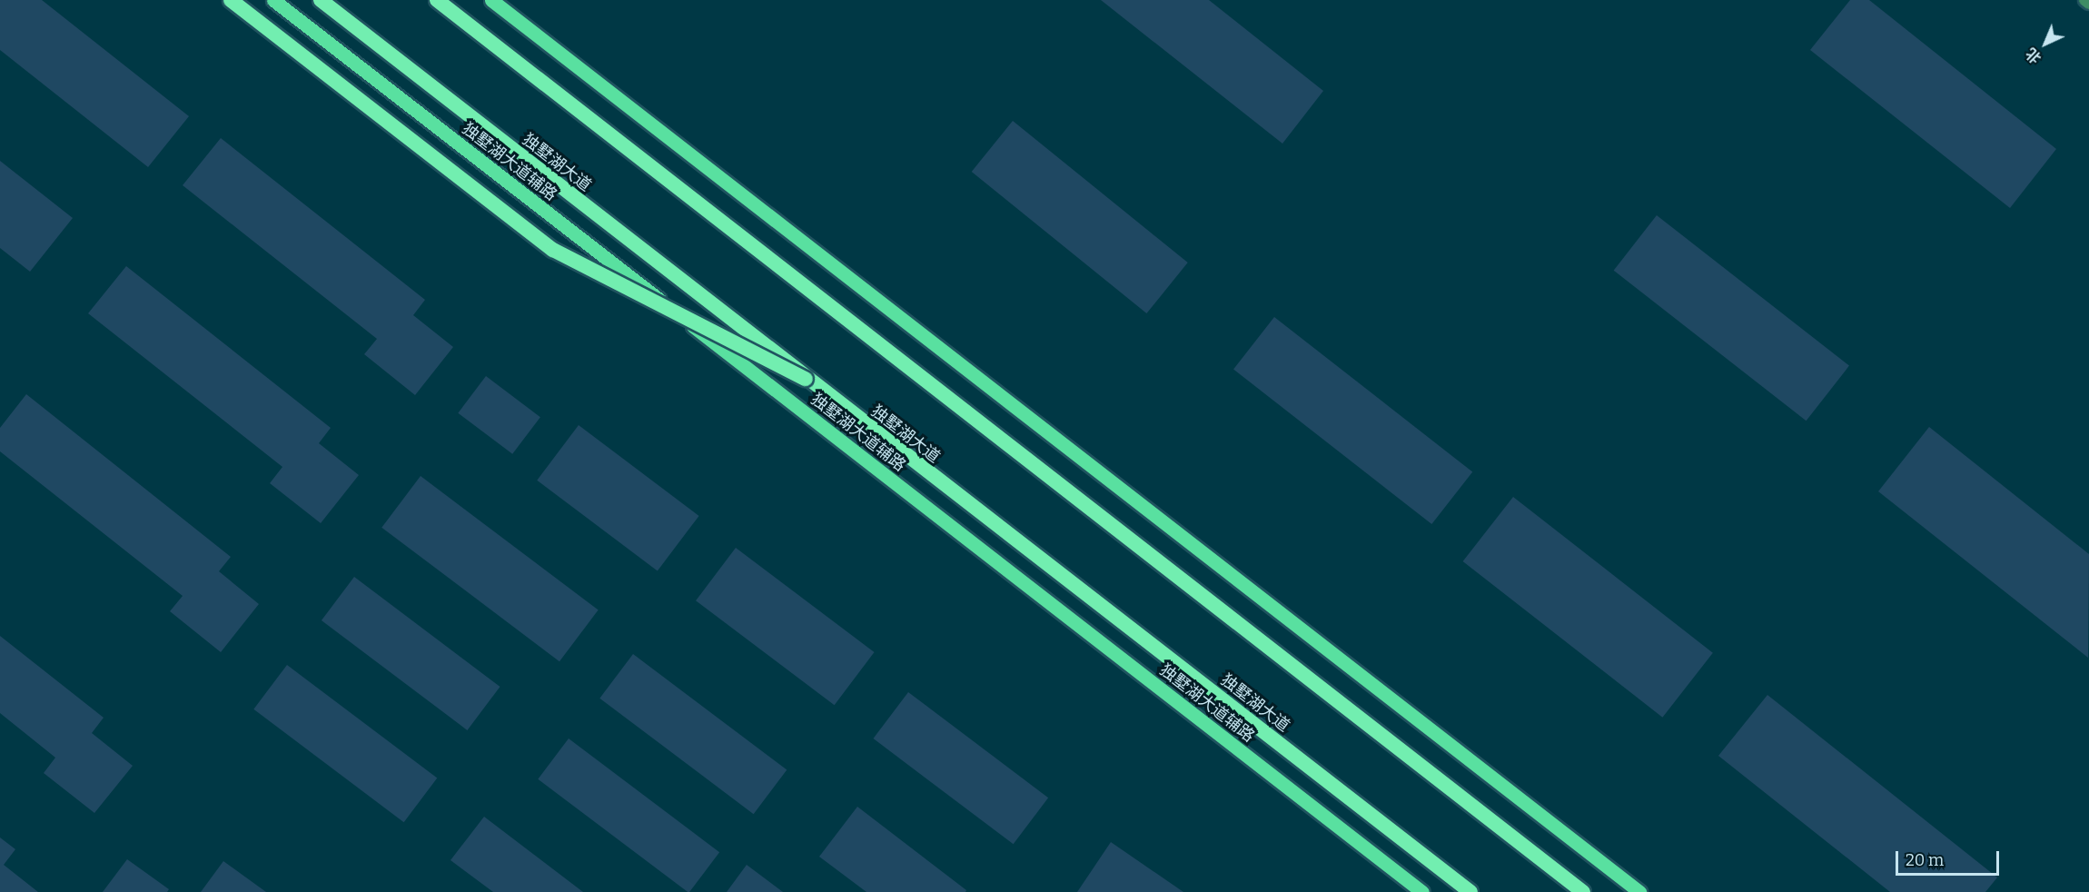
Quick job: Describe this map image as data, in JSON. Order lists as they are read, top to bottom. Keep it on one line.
{"streets":{"highway":["独墅湖大道"],"main road":["独墅湖大道辅路"]},"scale_bar":"20 m","north":"bottom left"}
